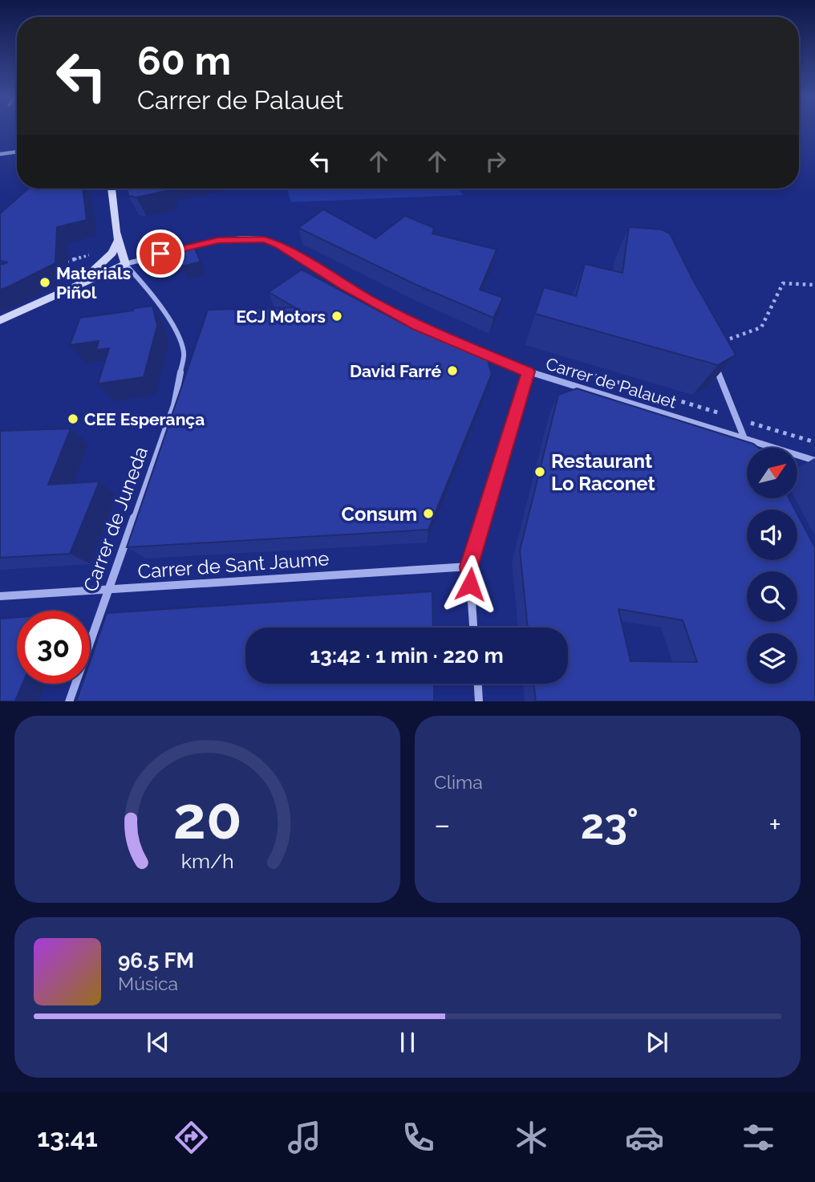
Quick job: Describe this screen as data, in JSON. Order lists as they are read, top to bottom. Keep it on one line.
{"streets":{"street":["Carrer de Palauet","Carrer de Juneda","Carrer de Sant Jaume"]},"crossings":[["Carrer de Palauet","Carrer de Juneda"],["Carrer de Juneda","Carrer de Sant Jaume"]],"places":["Materials Piñol","ECJ Motors","David Farré","CEE Esperança","Restaurant Lo Raconet","Consum"],"north":"top right","page":{"turn":["60 m","Carrer de Palauet"],"limit":"30","trip":"13:42 · 1 min · 220 m","tile":"Clima","heat":["−","23°","+"],"song":["96.5 FM","Música"],"tabs":"13:41","gauge":["20","km/h"]}}
